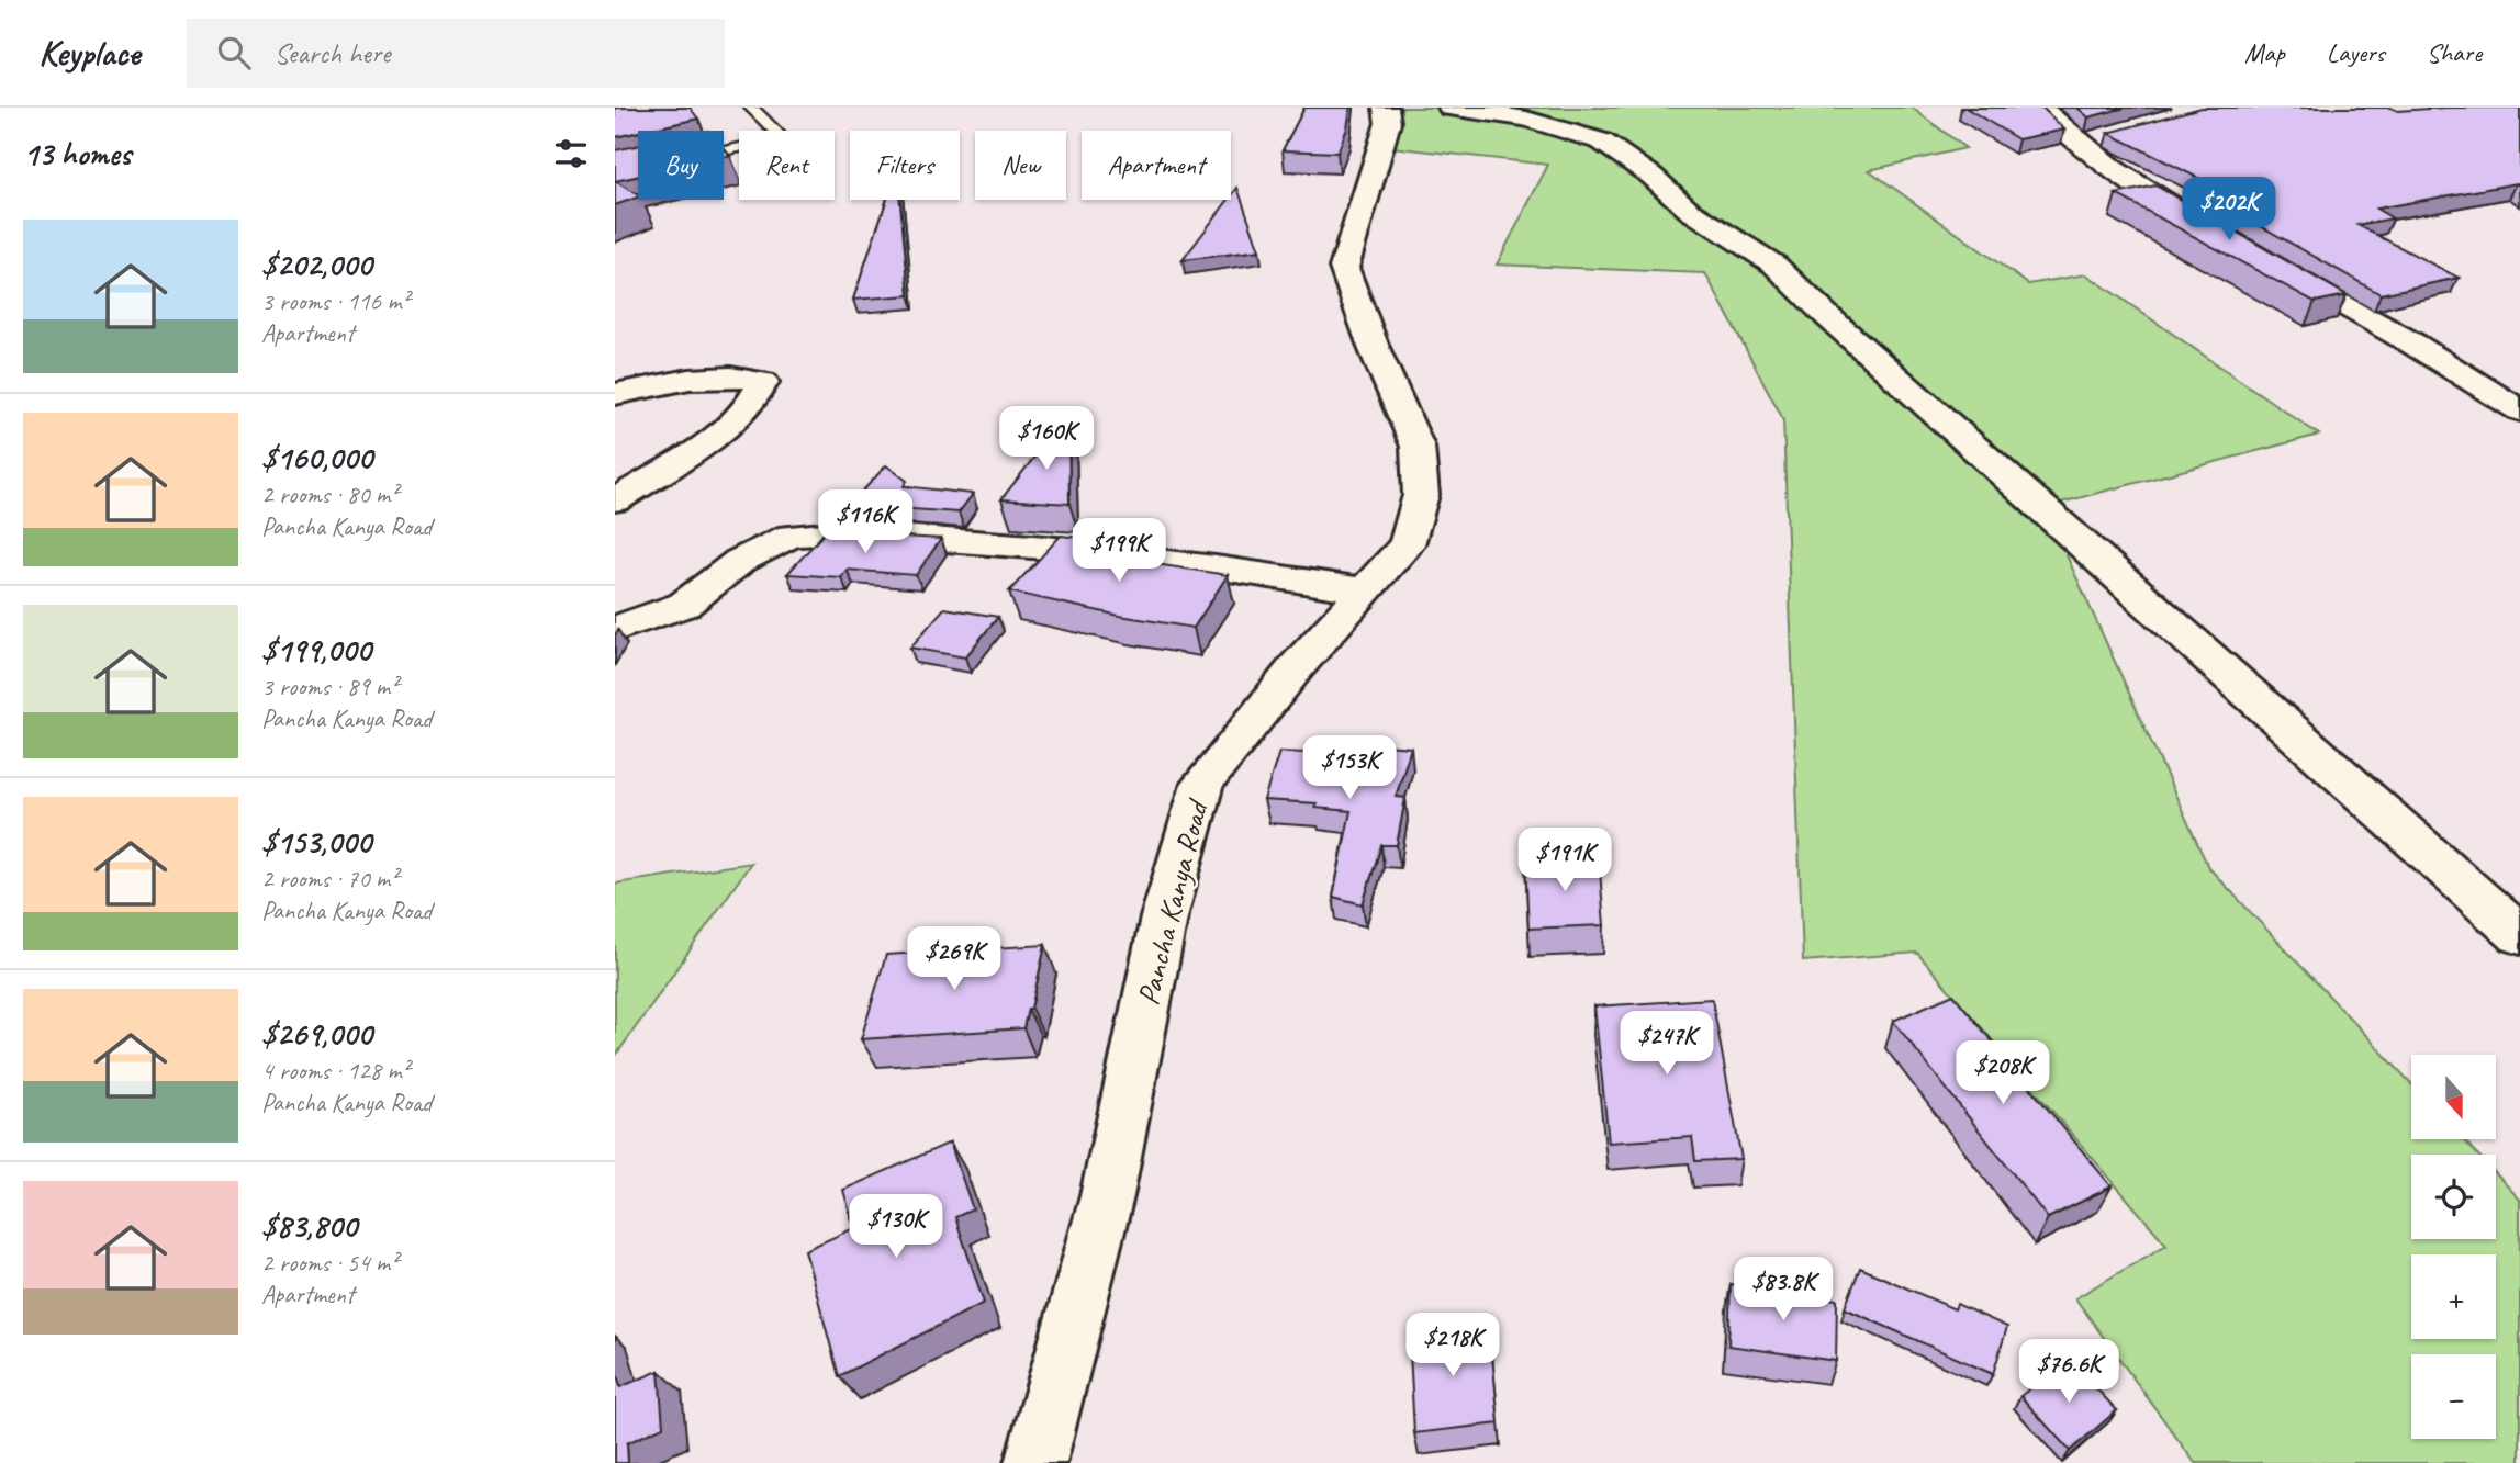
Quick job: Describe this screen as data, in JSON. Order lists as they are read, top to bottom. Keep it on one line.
{"streets":{"street":["Pancha Kanya Road"]},"north":"bottom","page":{"header":"Keyplace","search":"Search here","nav":["Map","Layers","Share"],"heading":"13 homes","chip":["Buy","Rent","Filters","New","Apartment"],"price":["$202K","$160K","$116K","$199K","$153K","$191K","$269K","$247K","$208K","$130K","$83.8K","$218K","$76.6K"],"list":[{"name":"$202,000","note":"3 rooms · 116 m² · Apartment"},{"name":"$160,000","note":"2 rooms · 80 m² · Pancha Kanya Road"},{"name":"$199,000","note":"3 rooms · 89 m² · Pancha Kanya Road"},{"name":"$153,000","note":"2 rooms · 70 m² · Pancha Kanya Road"},{"name":"$269,000","note":"4 rooms · 128 m² · Pancha Kanya Road"},{"name":"$83,800","note":"2 rooms · 54 m² · Apartment"}],"map_buttons":["+","−"]}}
